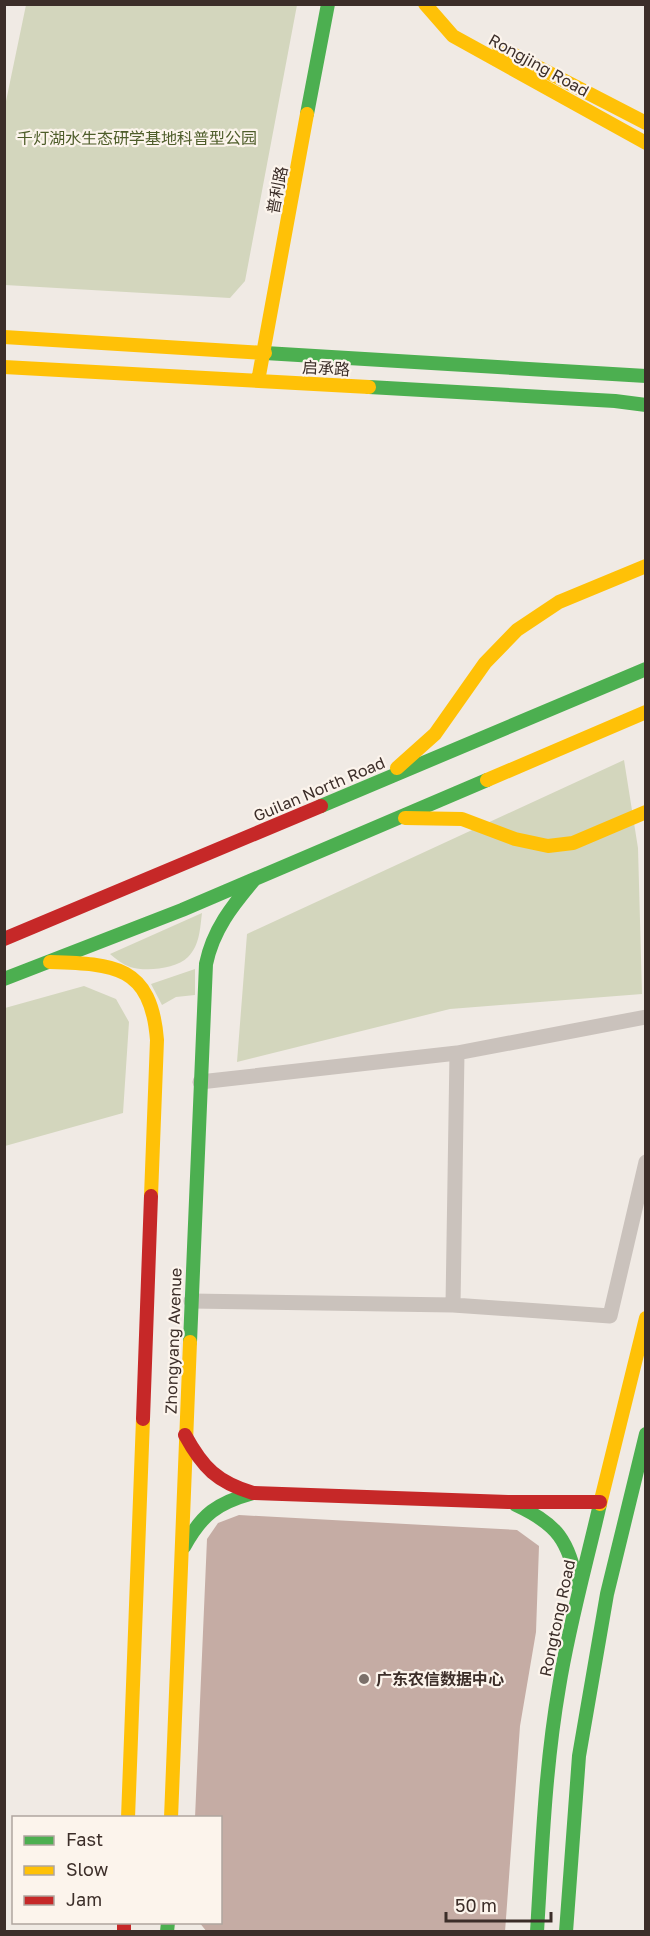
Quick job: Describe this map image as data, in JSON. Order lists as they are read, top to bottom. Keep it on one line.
{"streets":{"main road":["Rongjing Road","普利路","启承路","Guilan North Road","Zhongyang Avenue","Rongtong Road"]},"crossings":[["普利路","启承路"]],"parks":["千灯湖水生态研学基地科普型公园"],"places":["广东农信数据中心"],"legend":["Fast","Slow","Jam"],"scale_bar":"50 m"}
